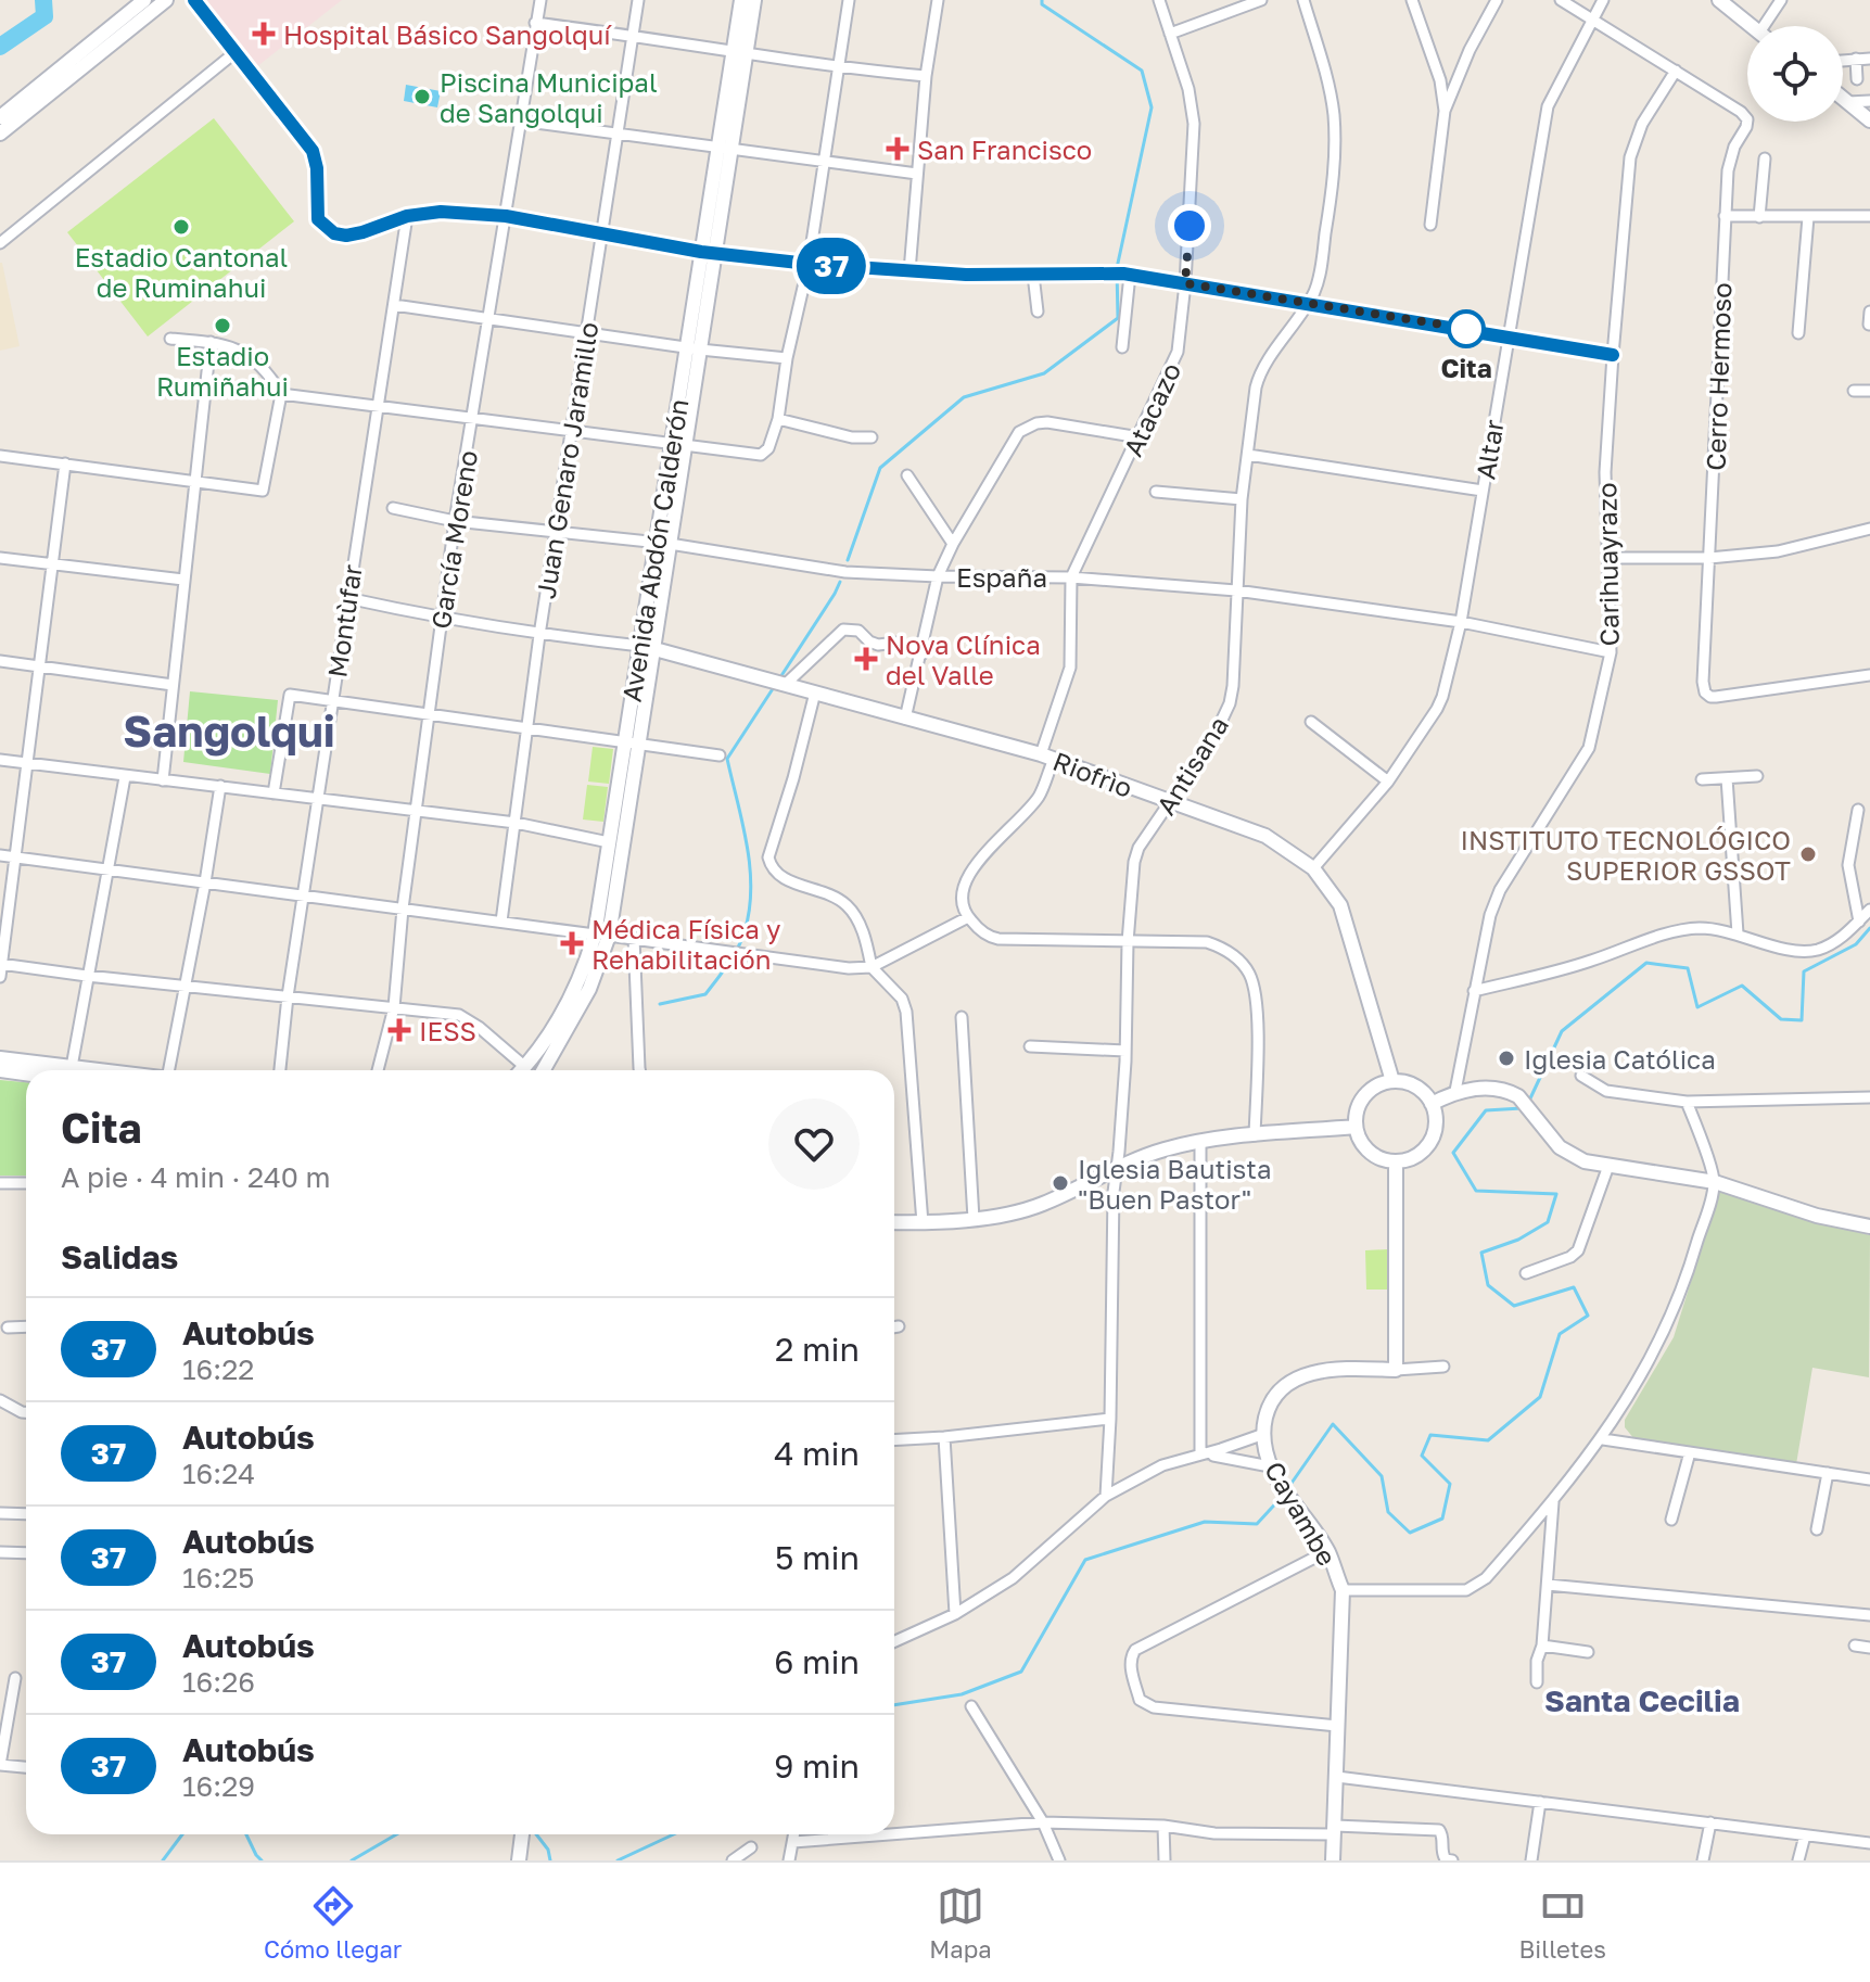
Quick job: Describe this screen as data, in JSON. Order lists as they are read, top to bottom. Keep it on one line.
{"streets":{"street":["Cerro Hermoso","Atacazo","Altar","Juan Genaro Jaramillo","García Moreno","Avenida Abdón Calderón","Carihuayrazo","España","Montùfar","Antisana","Riofrìo","Cayambe"]},"crossings":[["Cerro Hermoso","Altar"],["Cerro Hermoso","Carihuayrazo"],["Atacazo","España"],["Atacazo","Riofrìo"],["Altar","España"],["Altar","Riofrìo"],["Juan Genaro Jaramillo","España"],["García Moreno","España"],["Avenida Abdón Calderón","España"],["Avenida Abdón Calderón","Riofrìo"],["Carihuayrazo","España"],["España","Antisana"],["Antisana","Riofrìo"]],"districts":["Sangolqui","Santa Cecilia"],"places":{"health":["Hospital Básico Sangolquí","San Francisco","Nova Clínica del Valle","Médica Física y Rehabilitación","IESS"],"other":["Piscina Municipal de Sangolqui","Estadio Cantonal de Ruminahui","Estadio Rumiñahui","Cita","INSTITUTO TECNOLÓGICO SUPERIOR GSSOT","Iglesia Católica","Iglesia Bautista \"Buen Pastor\""]},"lines":["bus line 37"],"page":{"on_map":"37","heading":[["Cita","A pie · 4 min · 240 m"],"Salidas"],"list":[{"mark":"37","name":"Autobús","note":"16:22","value":"2 min"},{"mark":"37","name":"Autobús","note":"16:24","value":"4 min"},{"mark":"37","name":"Autobús","note":"16:25","value":"5 min"},{"mark":"37","name":"Autobús","note":"16:26","value":"6 min"},{"mark":"37","name":"Autobús","note":"16:29","value":"9 min"}],"tabs":["Cómo llegar","Mapa","Billetes"]}}
